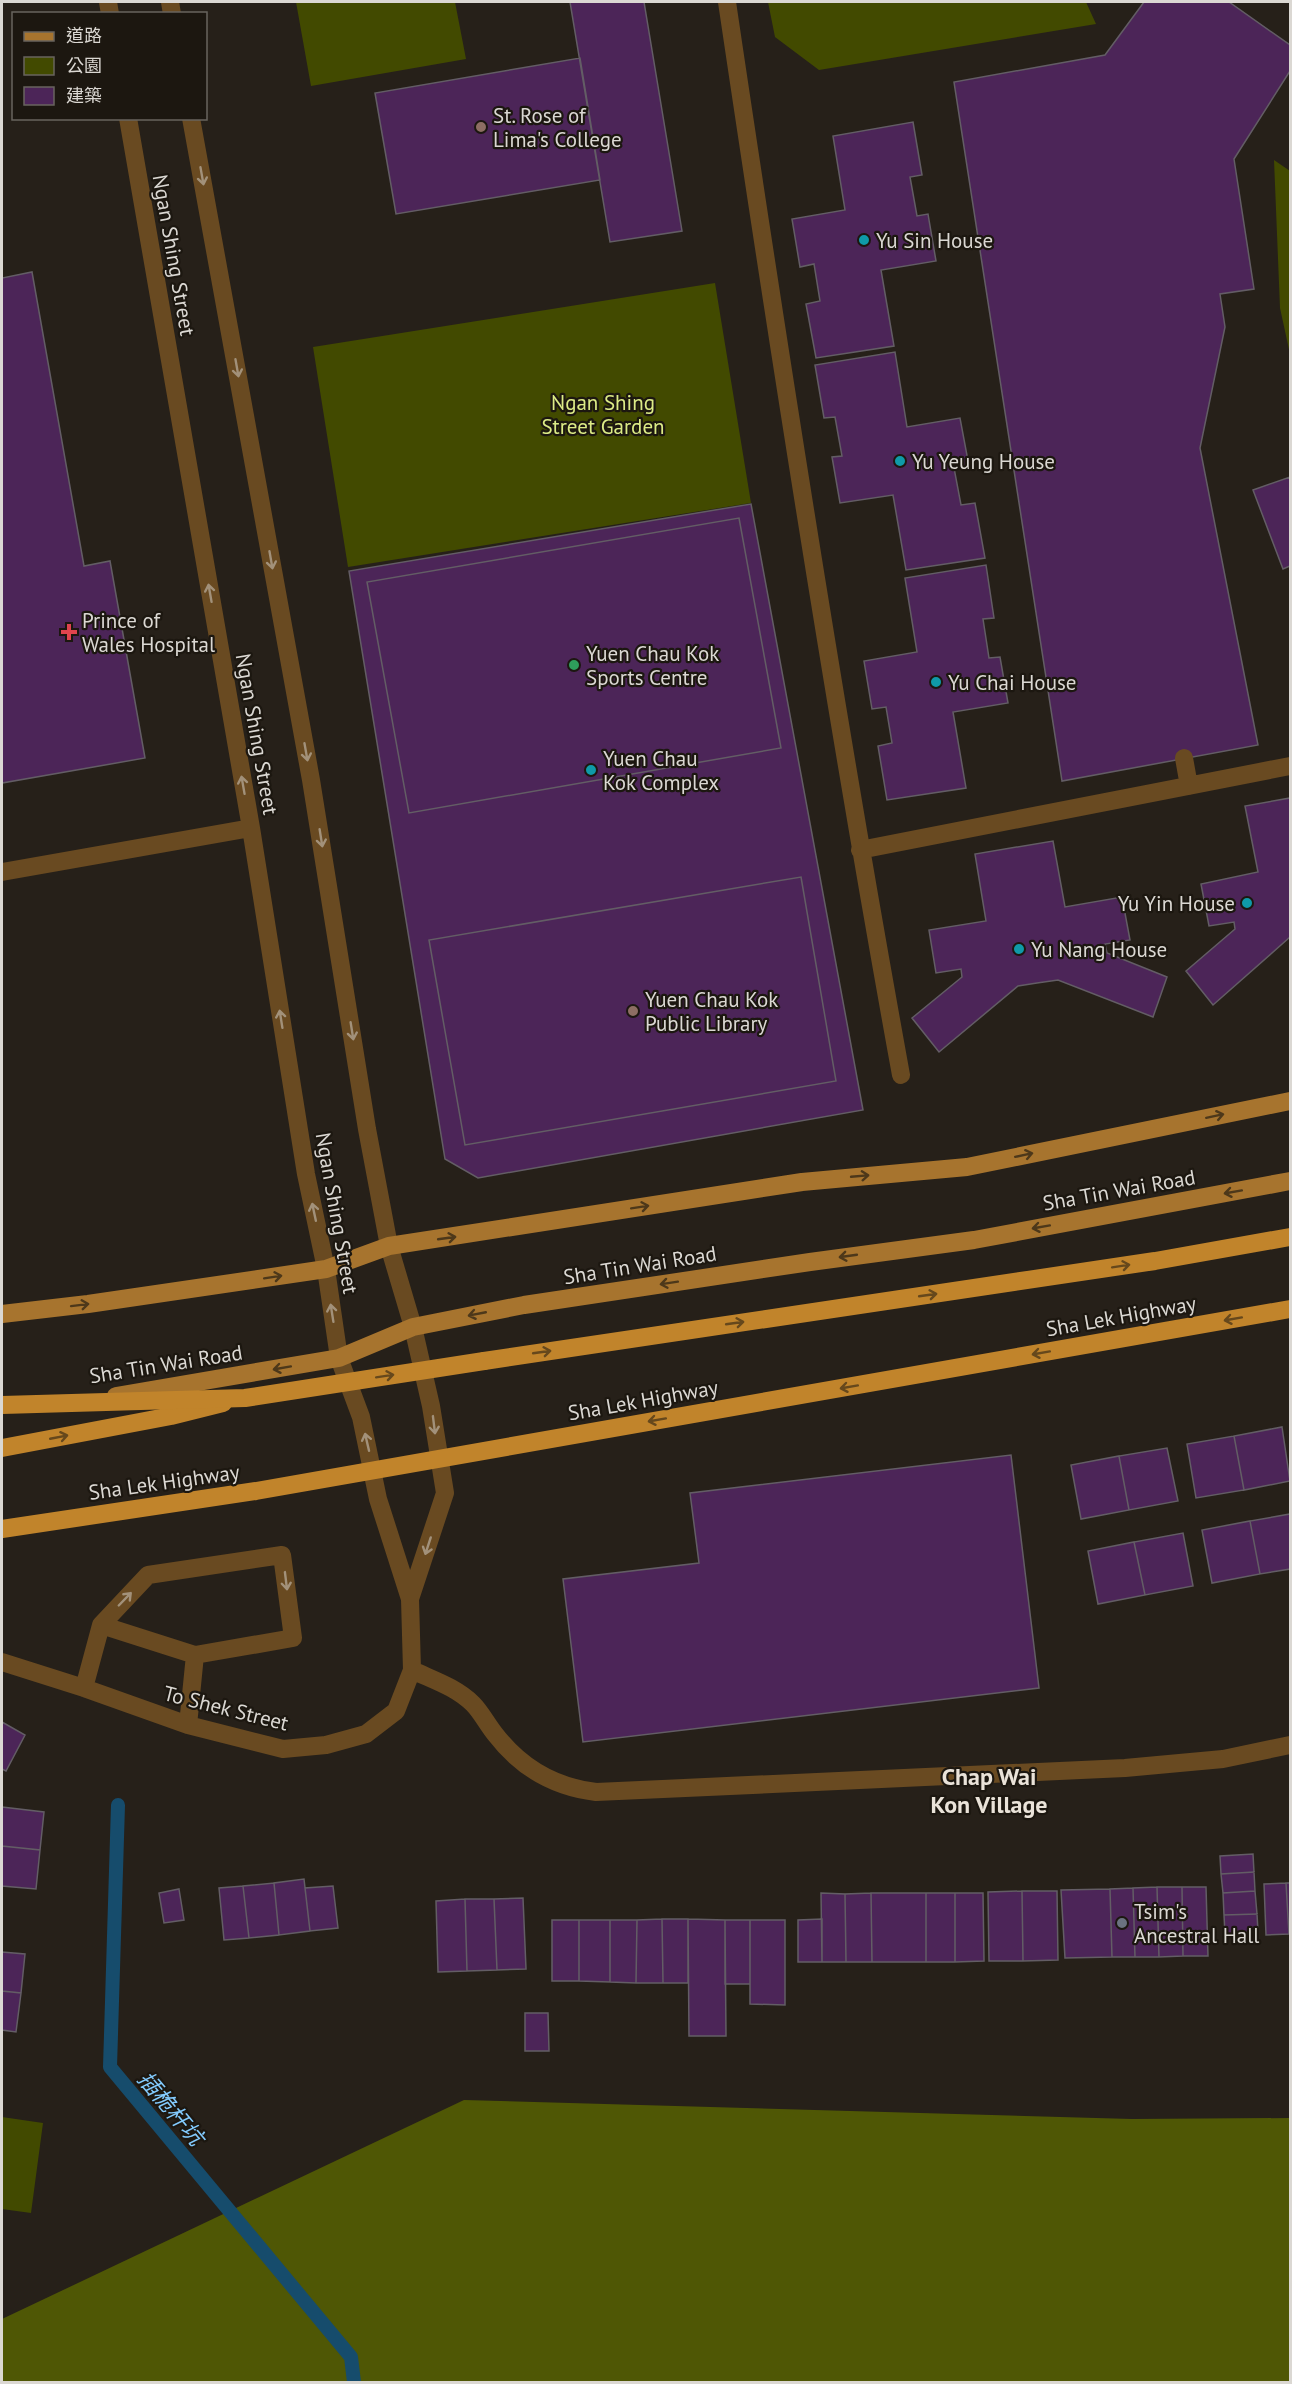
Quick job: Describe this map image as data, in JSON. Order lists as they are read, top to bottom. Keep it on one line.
{"streets":{"highway":["Sha Lek Highway"],"main road":["Sha Tin Wai Road"],"street":["Ngan Shing Street","To Shek Street"]},"crossings":[["Ngan Shing Street","Sha Tin Wai Road"],["Ngan Shing Street","To Shek Street"],["Sha Tin Wai Road","To Shek Street"]],"districts":["Chap Wai Kon Village"],"water":["插桅杆坑"],"parks":["Ngan Shing Street Garden"],"places":{"other":["St. Rose of Lima's College","Yu Sin House","Yu Yeung House","Yuen Chau Kok Sports Centre","Yu Chai House","Yuen Chau Kok Complex","Yu Yin House","Yu Nang House","Yuen Chau Kok Public Library","Tsim's Ancestral Hall"],"health":["Prince of Wales Hospital"]},"legend":["道路","公園","建築"]}
